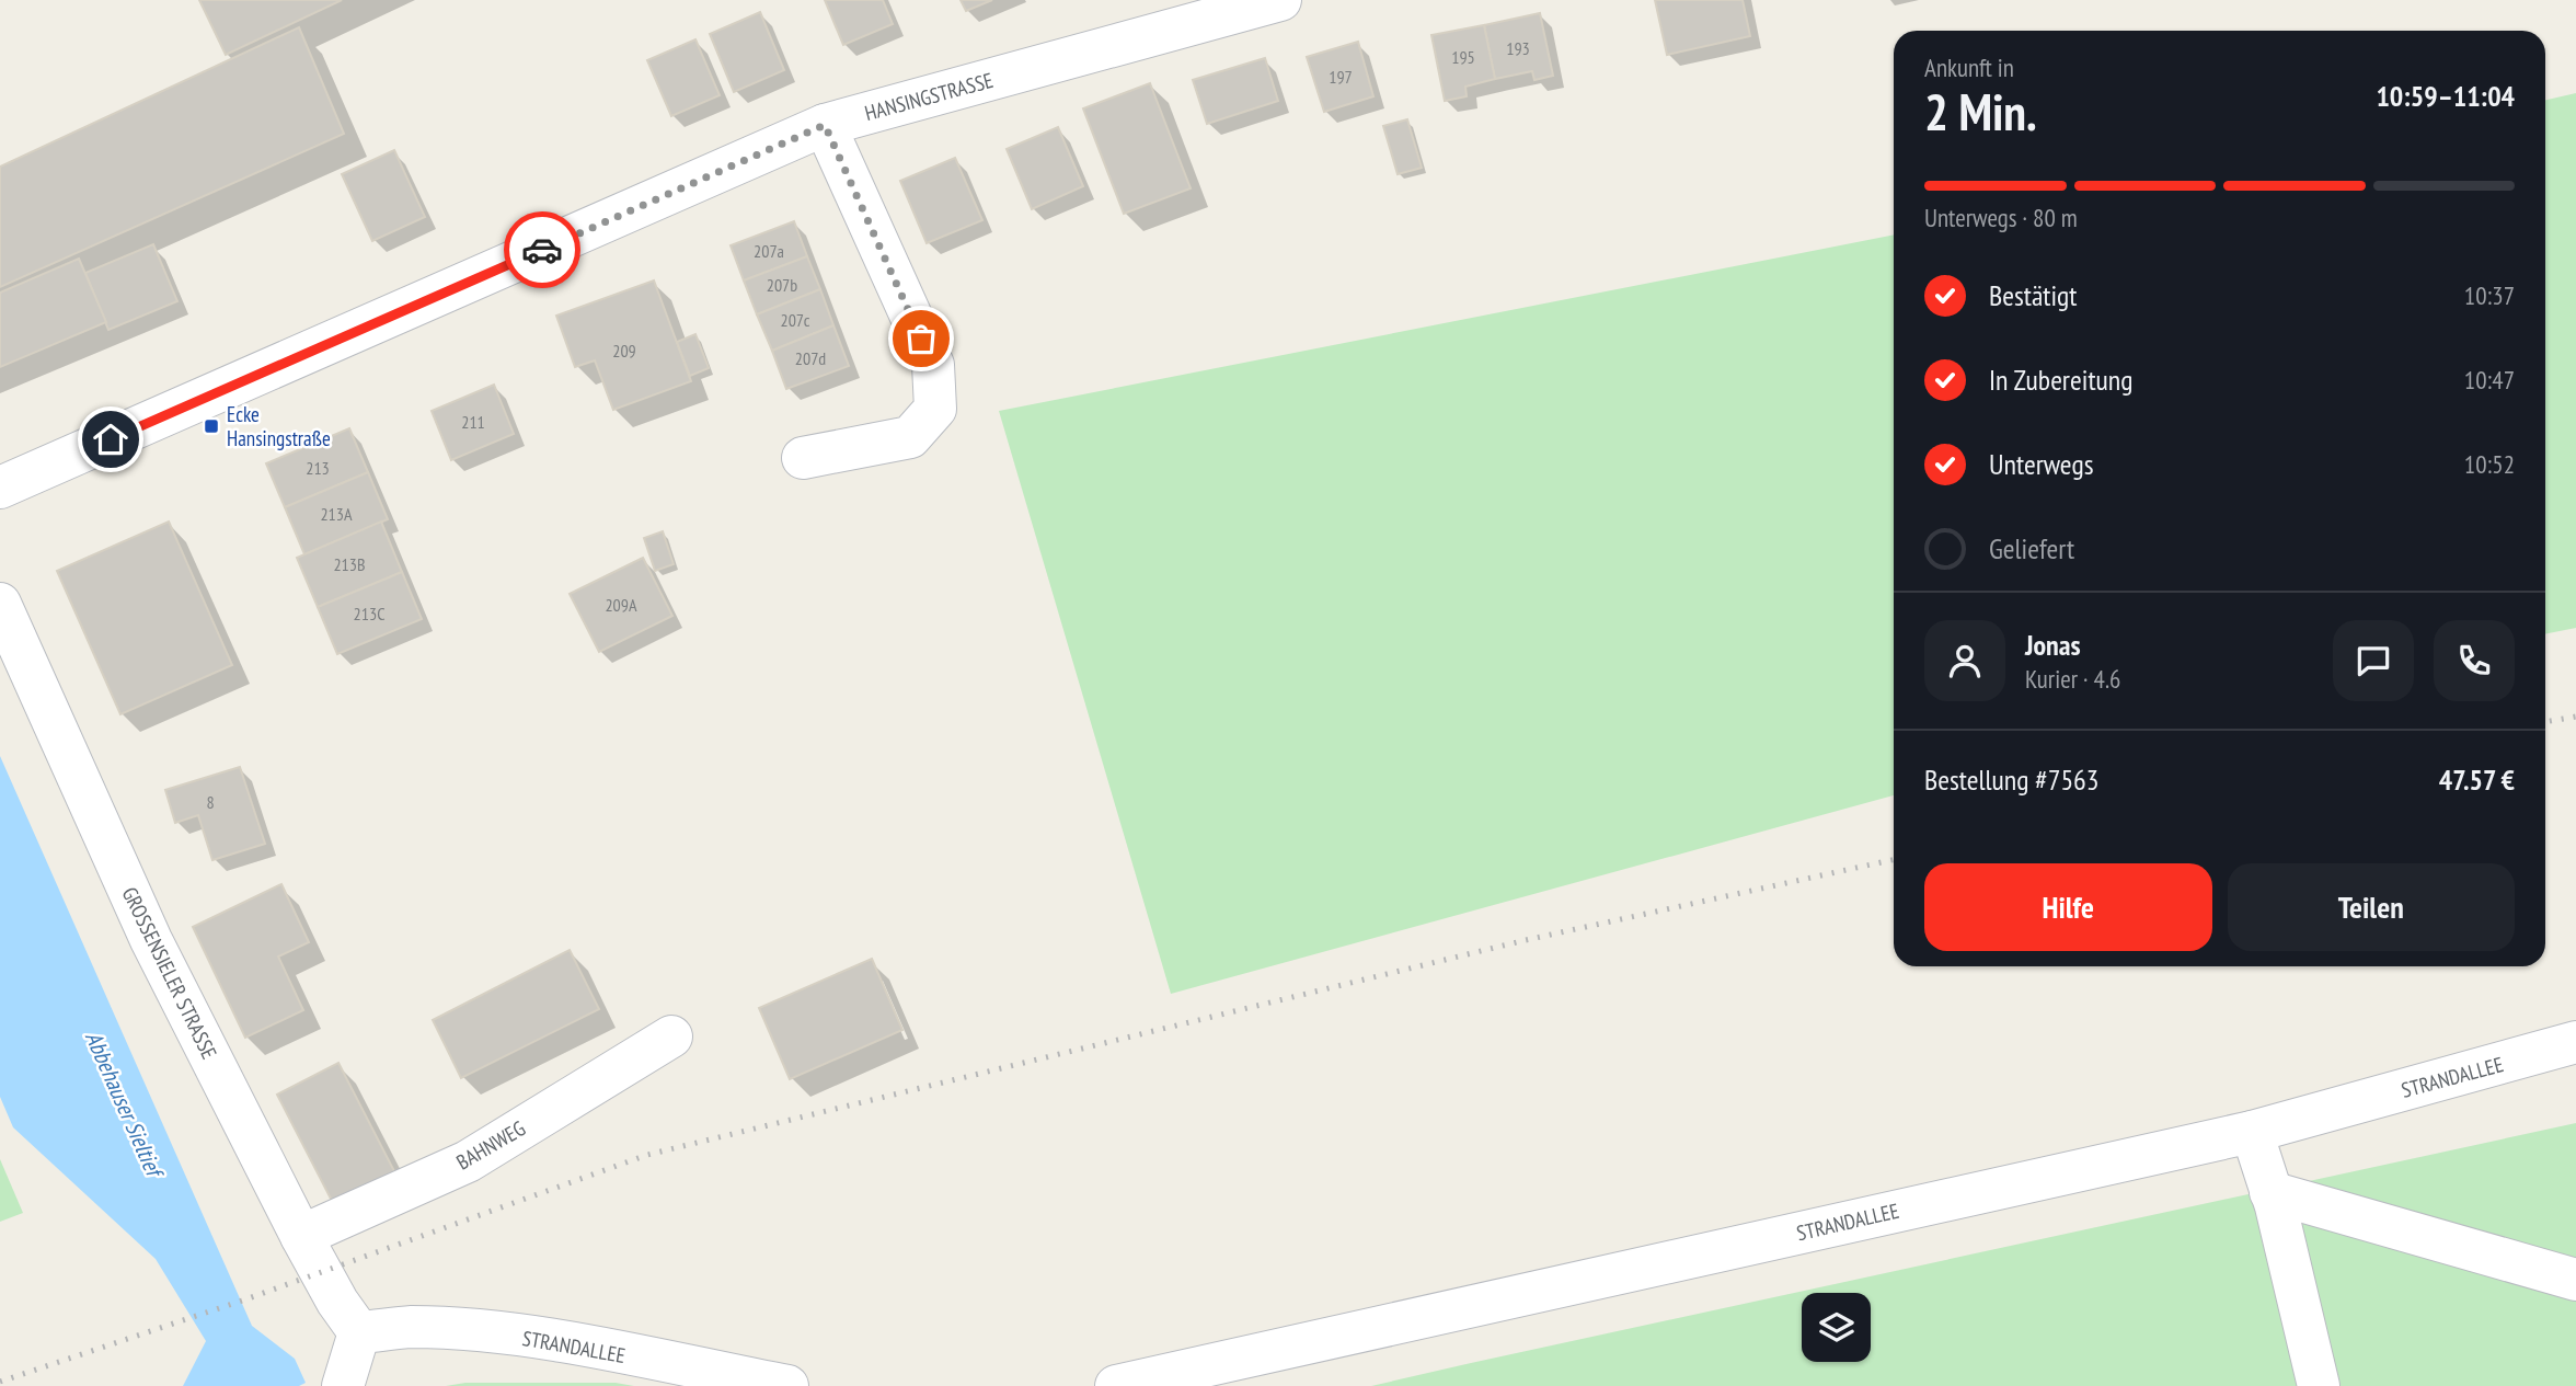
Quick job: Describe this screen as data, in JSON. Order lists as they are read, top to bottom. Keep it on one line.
{"streets":{"street":["HANSINGSTRASSE","GROSSENSIELER STRASSE","STRANDALLEE","BAHNWEG"]},"crossings":[["GROSSENSIELER STRASSE","STRANDALLEE"],["GROSSENSIELER STRASSE","BAHNWEG"]],"water":["Abbehauser Sieltief"],"places":{"transit":["Ecke Hansingstraße"]},"house_numbers":["193","195","197","207a","207b","207c","209","207d","211","213","213A","213B","209A","213C","8"],"page":{"heading":["2 Min.","Ankunft in","10:59–11:04"],"panel":["Jonas","Kurier · 4.6","Bestellung #7563","47.57 €"],"bar":"Unterwegs · 80 m","list":[["Bestätigt","10:37"],["In Zubereitung","10:47"],["Unterwegs","10:52"],"Geliefert"],"buttons":["Hilfe","Teilen"]}}
